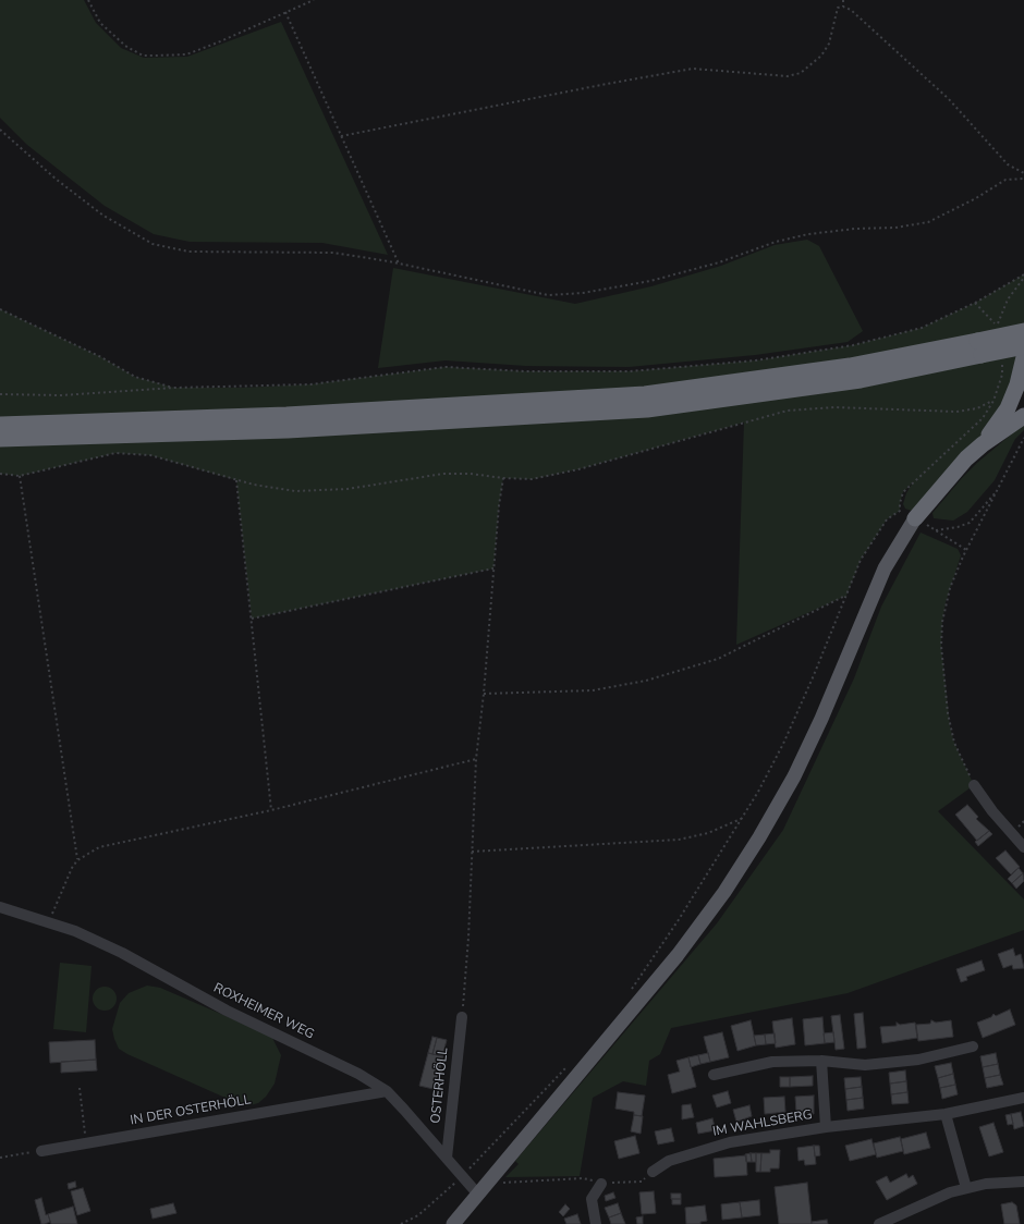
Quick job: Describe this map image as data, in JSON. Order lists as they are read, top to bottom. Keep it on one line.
{"streets":{"street":["ROXHEIMER WEG","OSTERHÖLL","IN DER OSTERHÖLL","IM WAHLSBERG"]},"crossings":[["ROXHEIMER WEG","OSTERHÖLL"],["ROXHEIMER WEG","IN DER OSTERHÖLL"]]}
